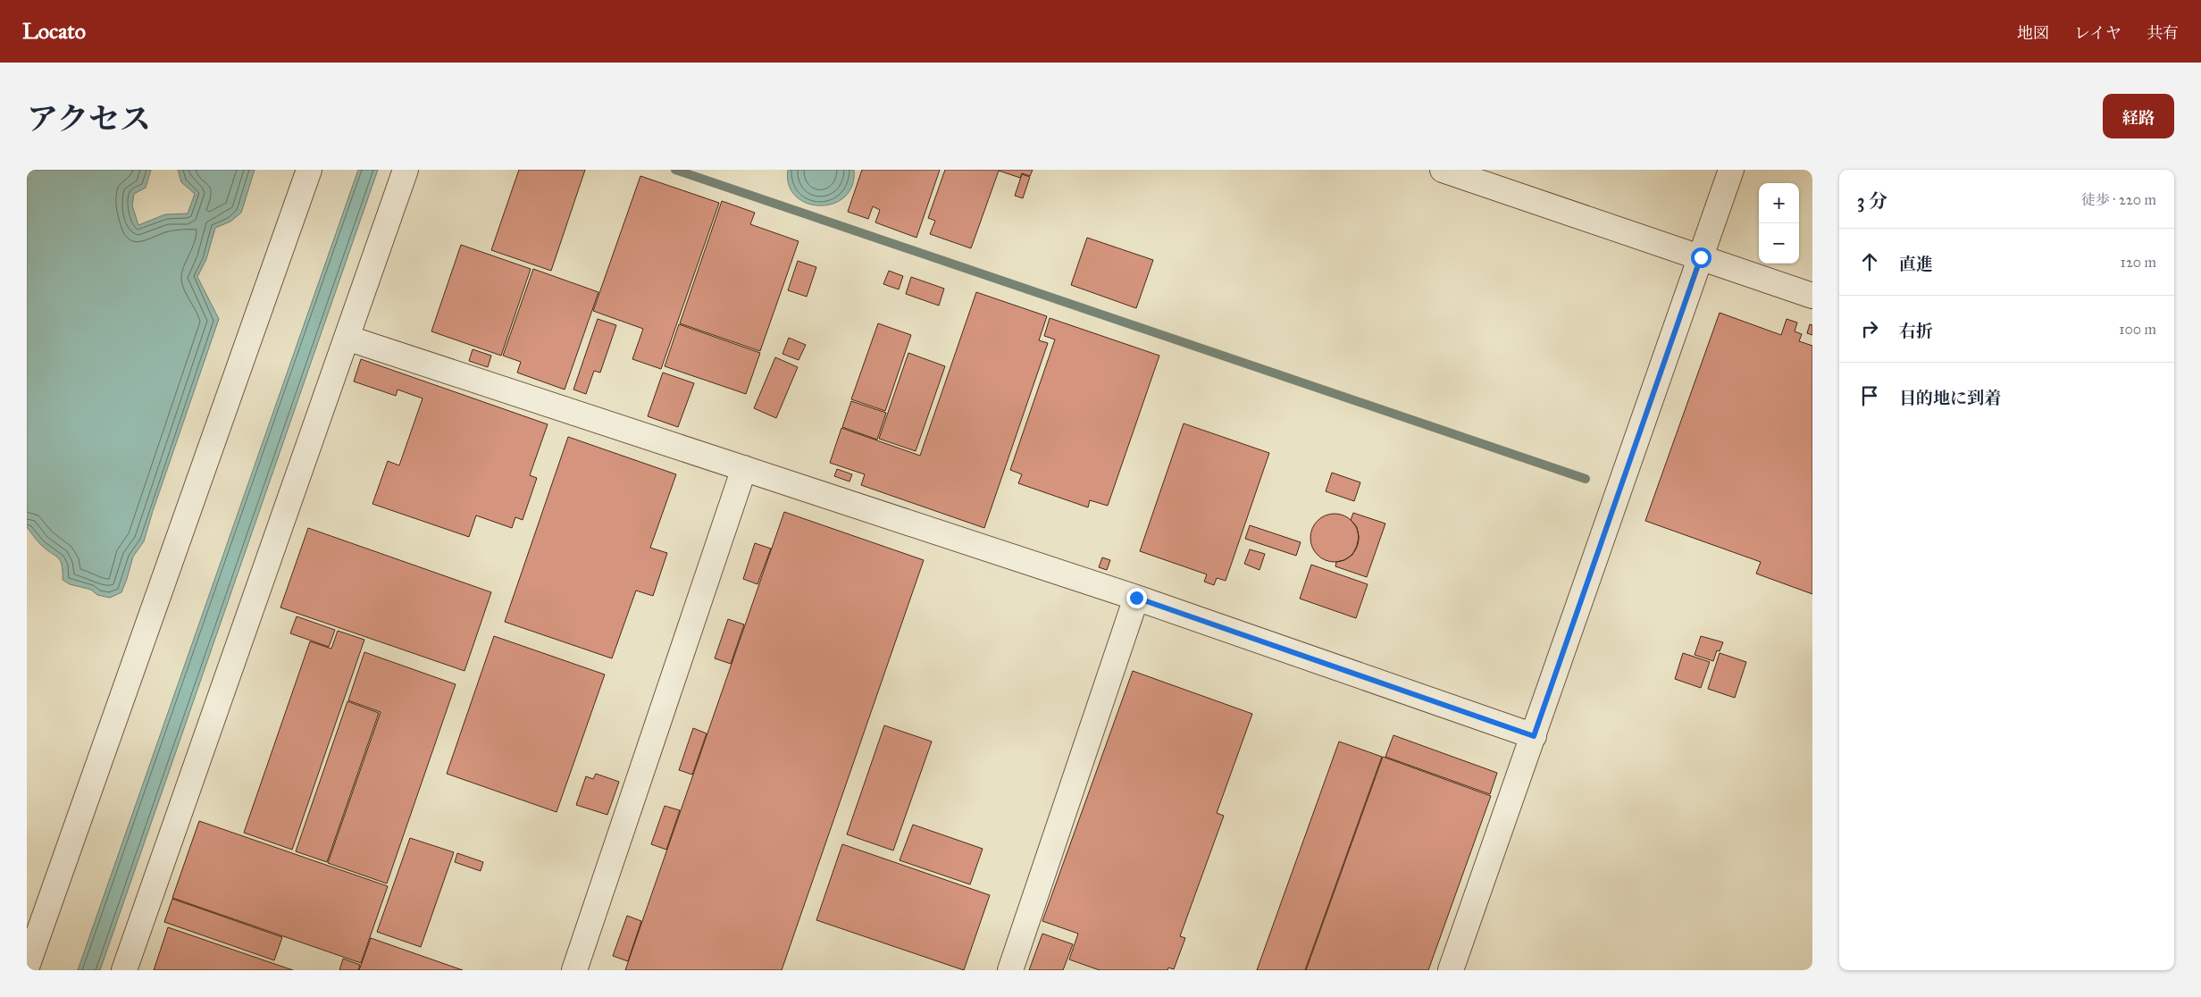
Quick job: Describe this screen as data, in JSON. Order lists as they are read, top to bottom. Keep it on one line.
{"page":{"header":"Locato","nav":["地図","レイヤ","共有"],"title":"アクセス","buttons":"経路","heading":["3 分","徒歩 · 220 m"],"map_buttons":["+","−"],"list":[["直進","120 m"],["右折","100 m"],"目的地に到着"]}}
